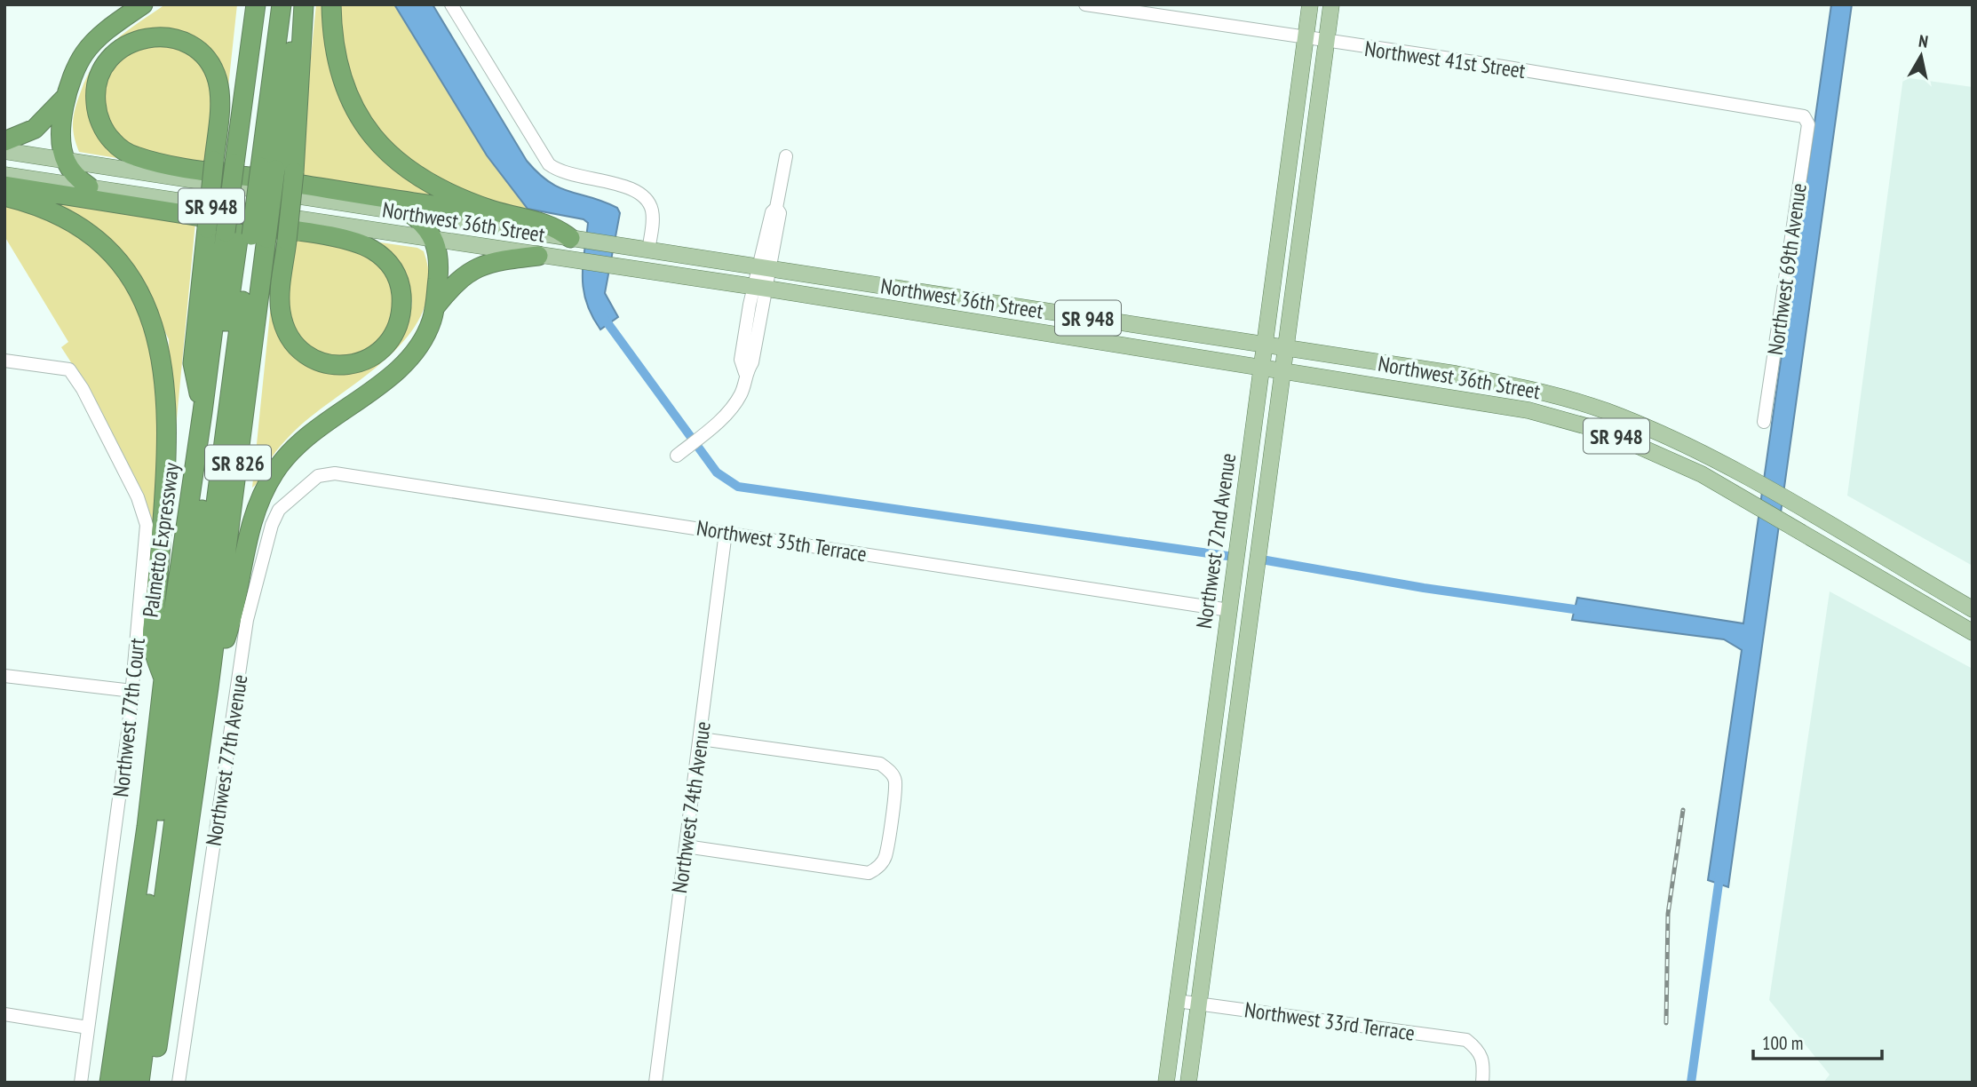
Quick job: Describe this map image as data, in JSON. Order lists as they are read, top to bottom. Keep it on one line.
{"streets":{"highway":["SR 826","Palmetto Expressway"],"main road":["SR 948","Northwest 36th Street","Northwest 72nd Avenue"],"street":["Northwest 41st Street","Northwest 69th Avenue","Northwest 35th Terrace","Northwest 77th Court","Northwest 77th Avenue","Northwest 74th Avenue","Northwest 33rd Terrace"]},"crossings":[["Northwest 41st Street","Northwest 69th Avenue"],["Northwest 41st Street","Northwest 72nd Avenue"],["Northwest 36th Street","Northwest 72nd Avenue"],["SR 826","Palmetto Expressway"],["Northwest 35th Terrace","Northwest 72nd Avenue"],["Northwest 35th Terrace","Northwest 77th Avenue"],["Northwest 35th Terrace","Northwest 74th Avenue"],["Northwest 72nd Avenue","Northwest 33rd Terrace"]],"scale_bar":"100 m","north":"top"}
